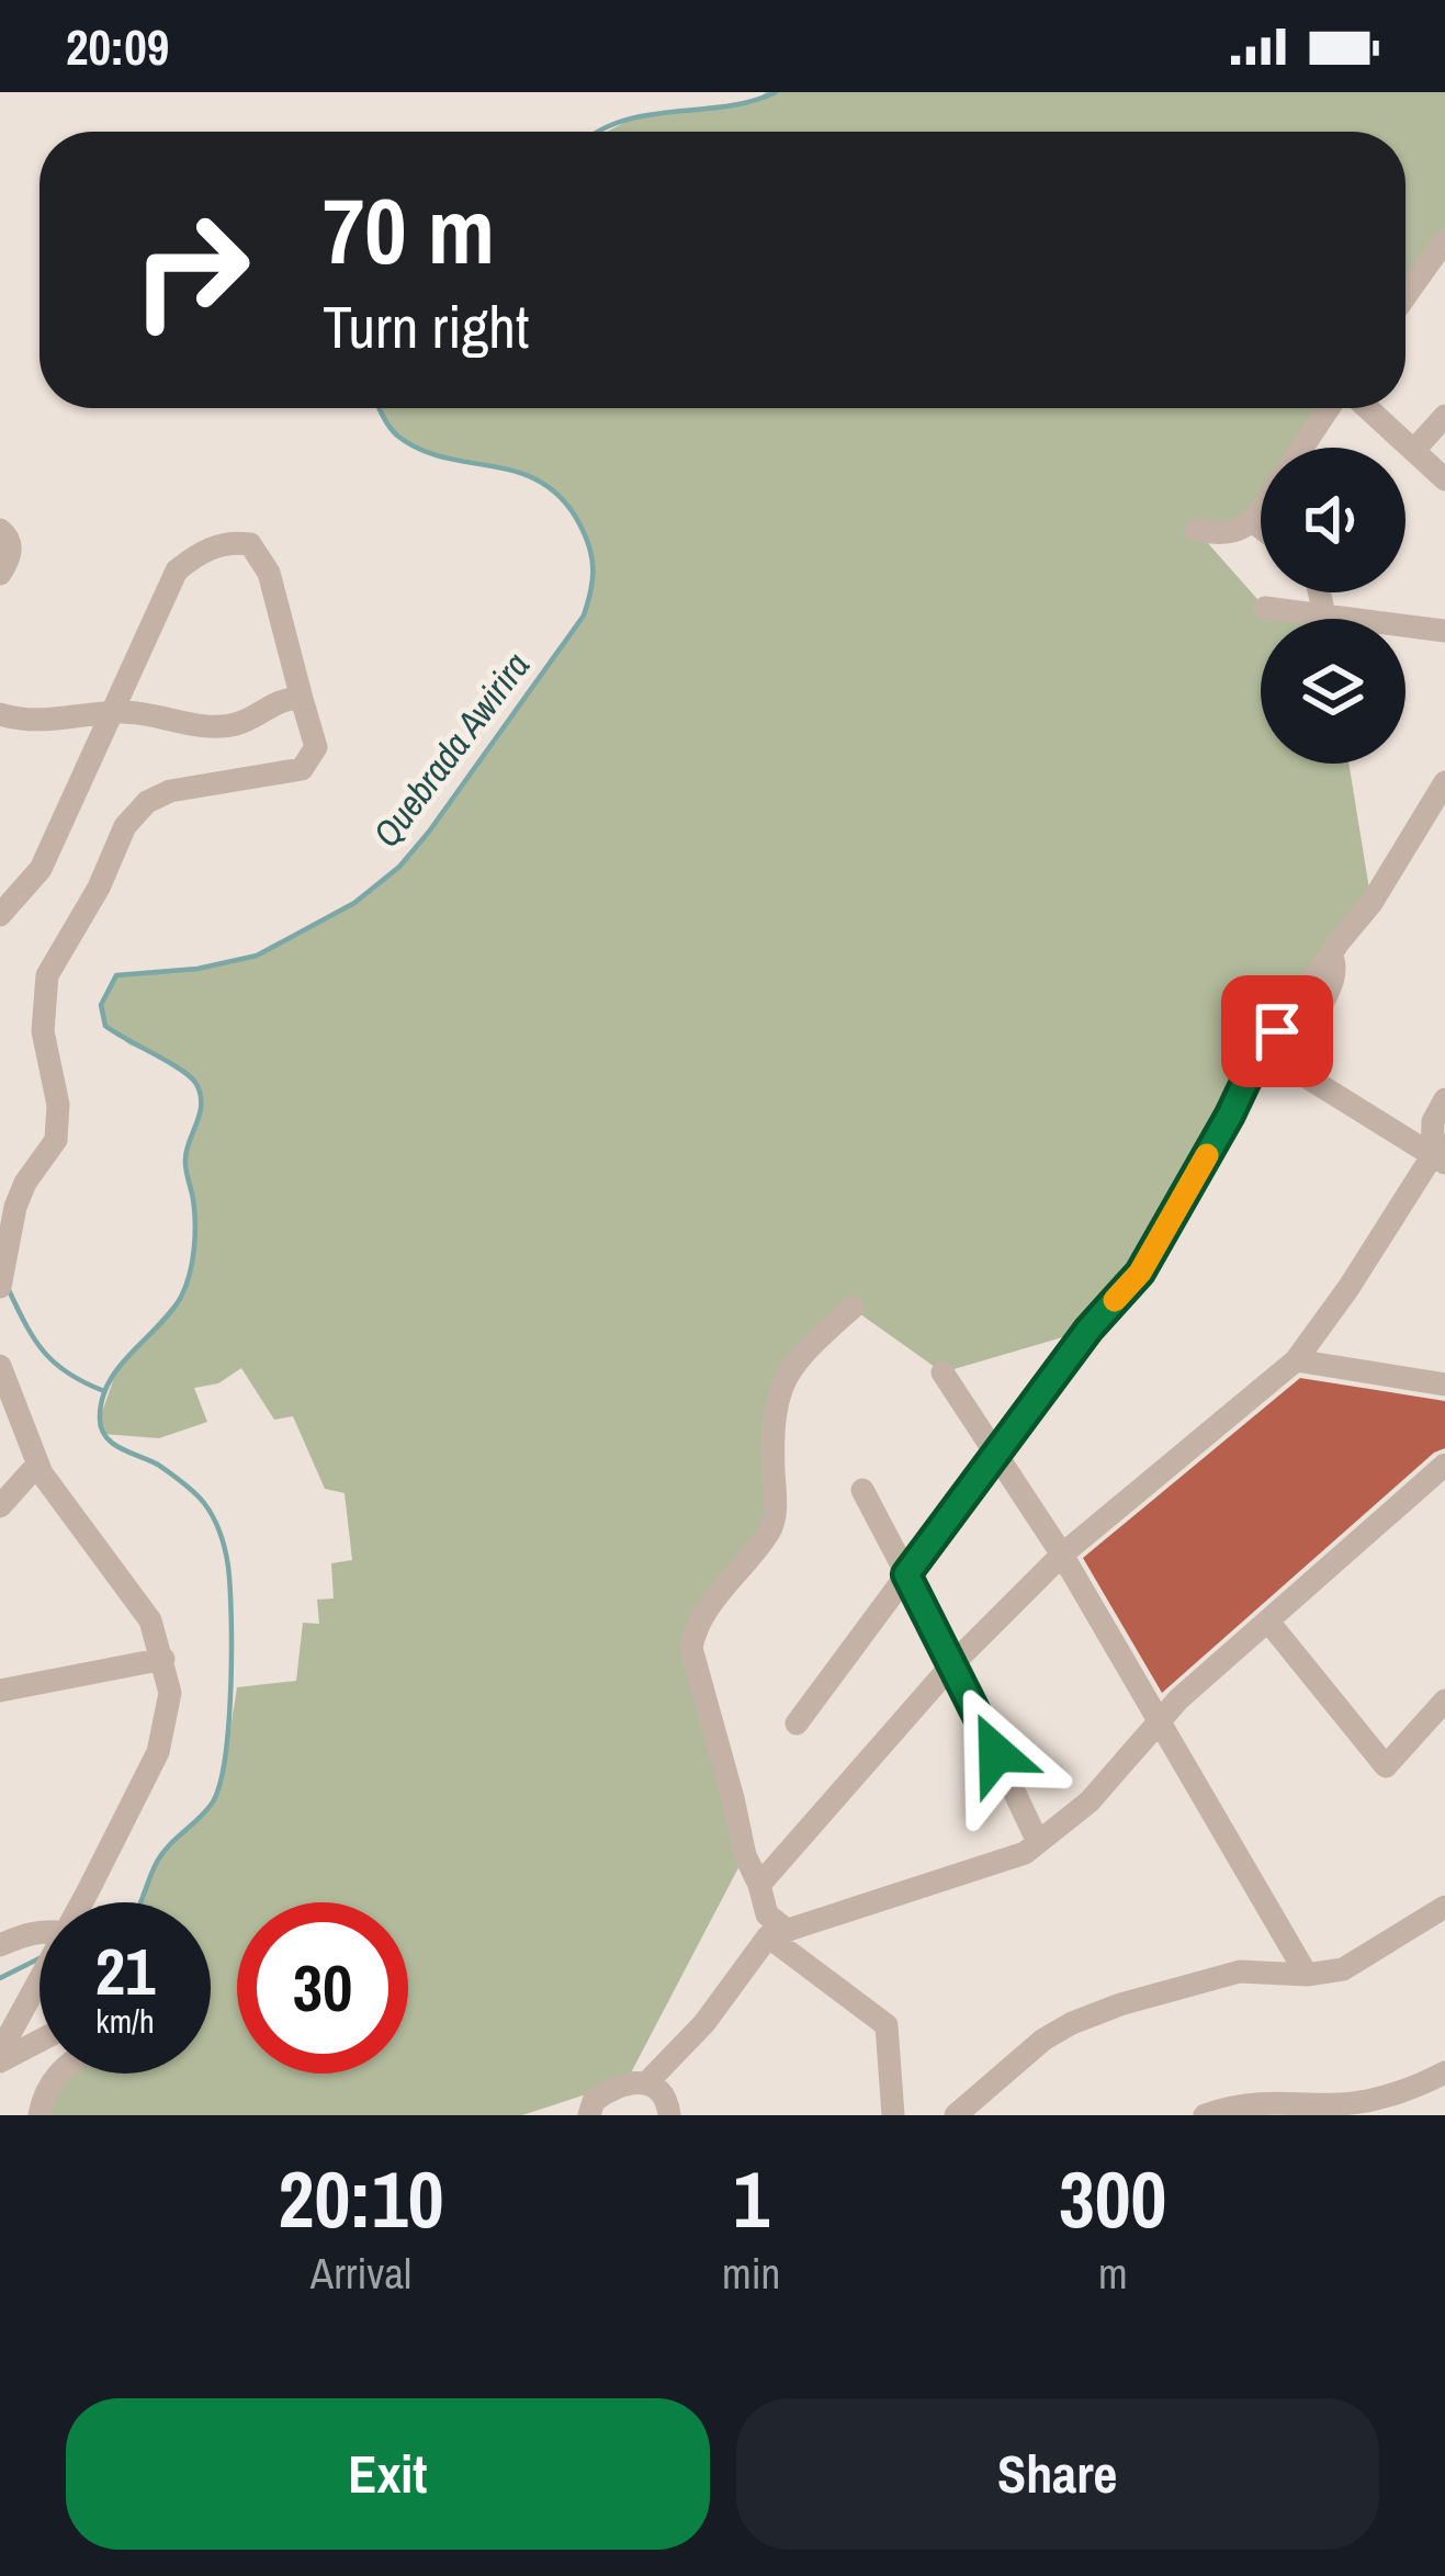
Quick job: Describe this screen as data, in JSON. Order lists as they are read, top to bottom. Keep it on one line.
{"water":["Quebrada Awirira"],"page":{"status":"20:09","turn":["70 m","Turn right"],"speed":"21 km/h","limit":"30","eta":["20:10","Arrival","1","min","300","m"],"buttons":["Exit","Share"]}}
